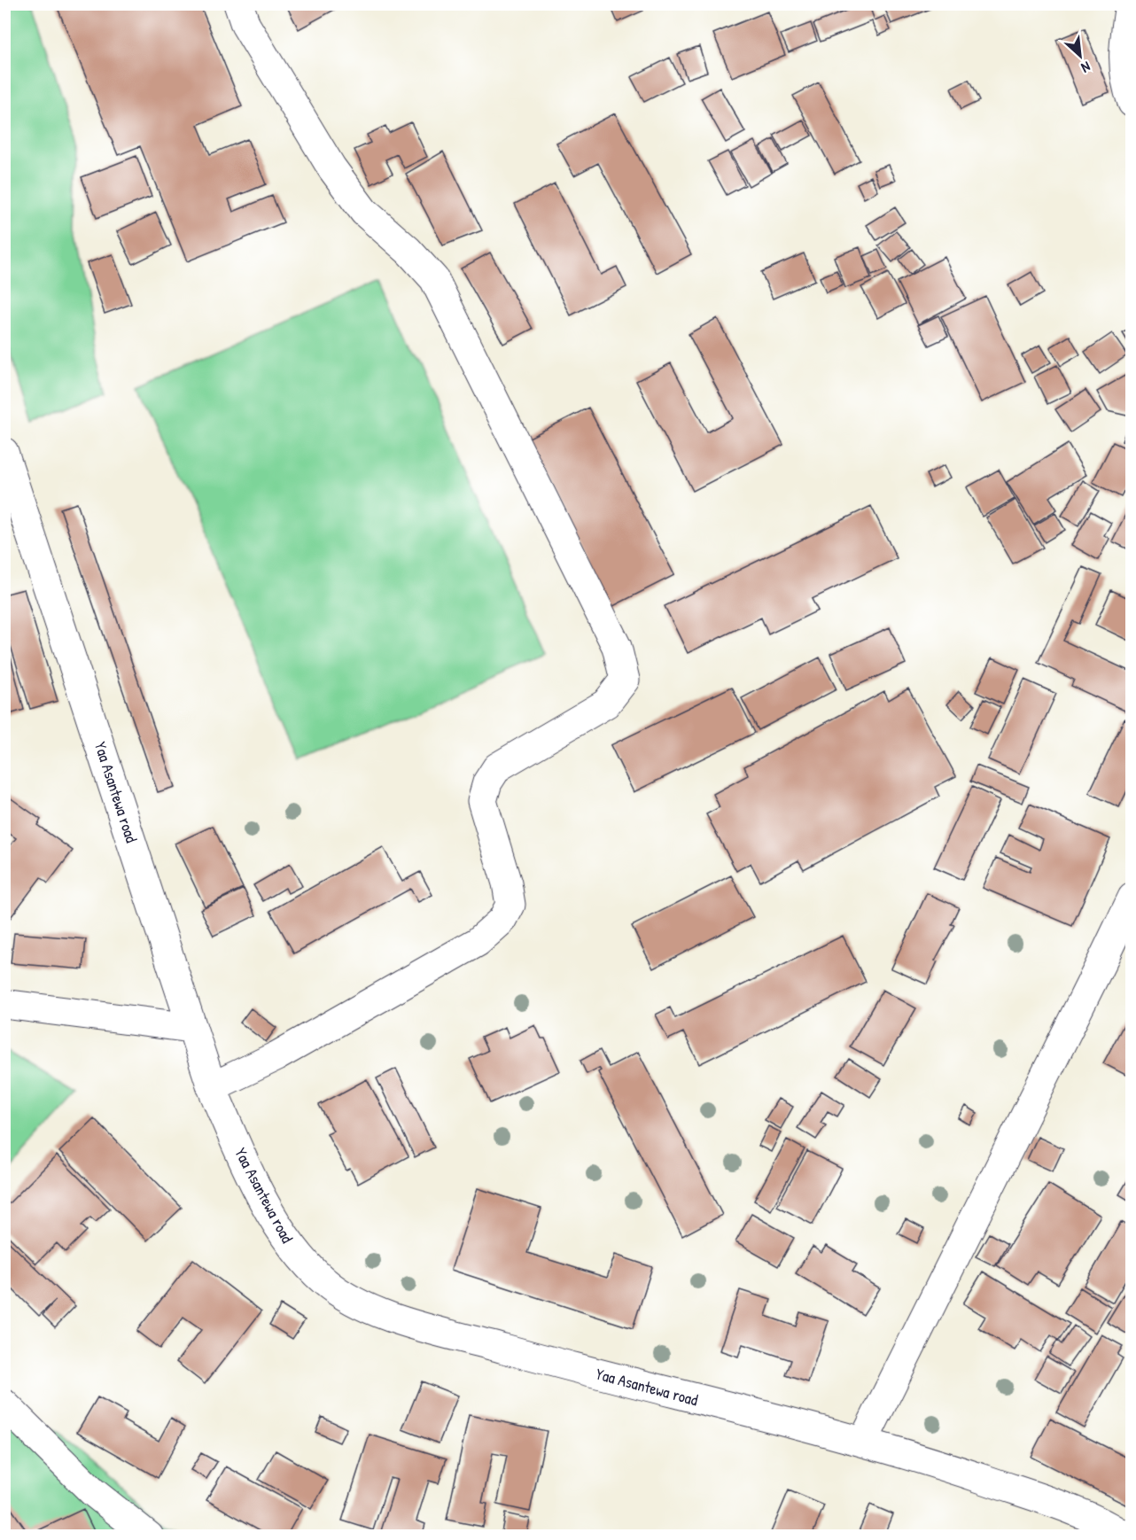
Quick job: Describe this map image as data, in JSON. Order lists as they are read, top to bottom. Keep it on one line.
{"streets":{"street":["Yaa Asantewa road"]},"north":"bottom right"}
